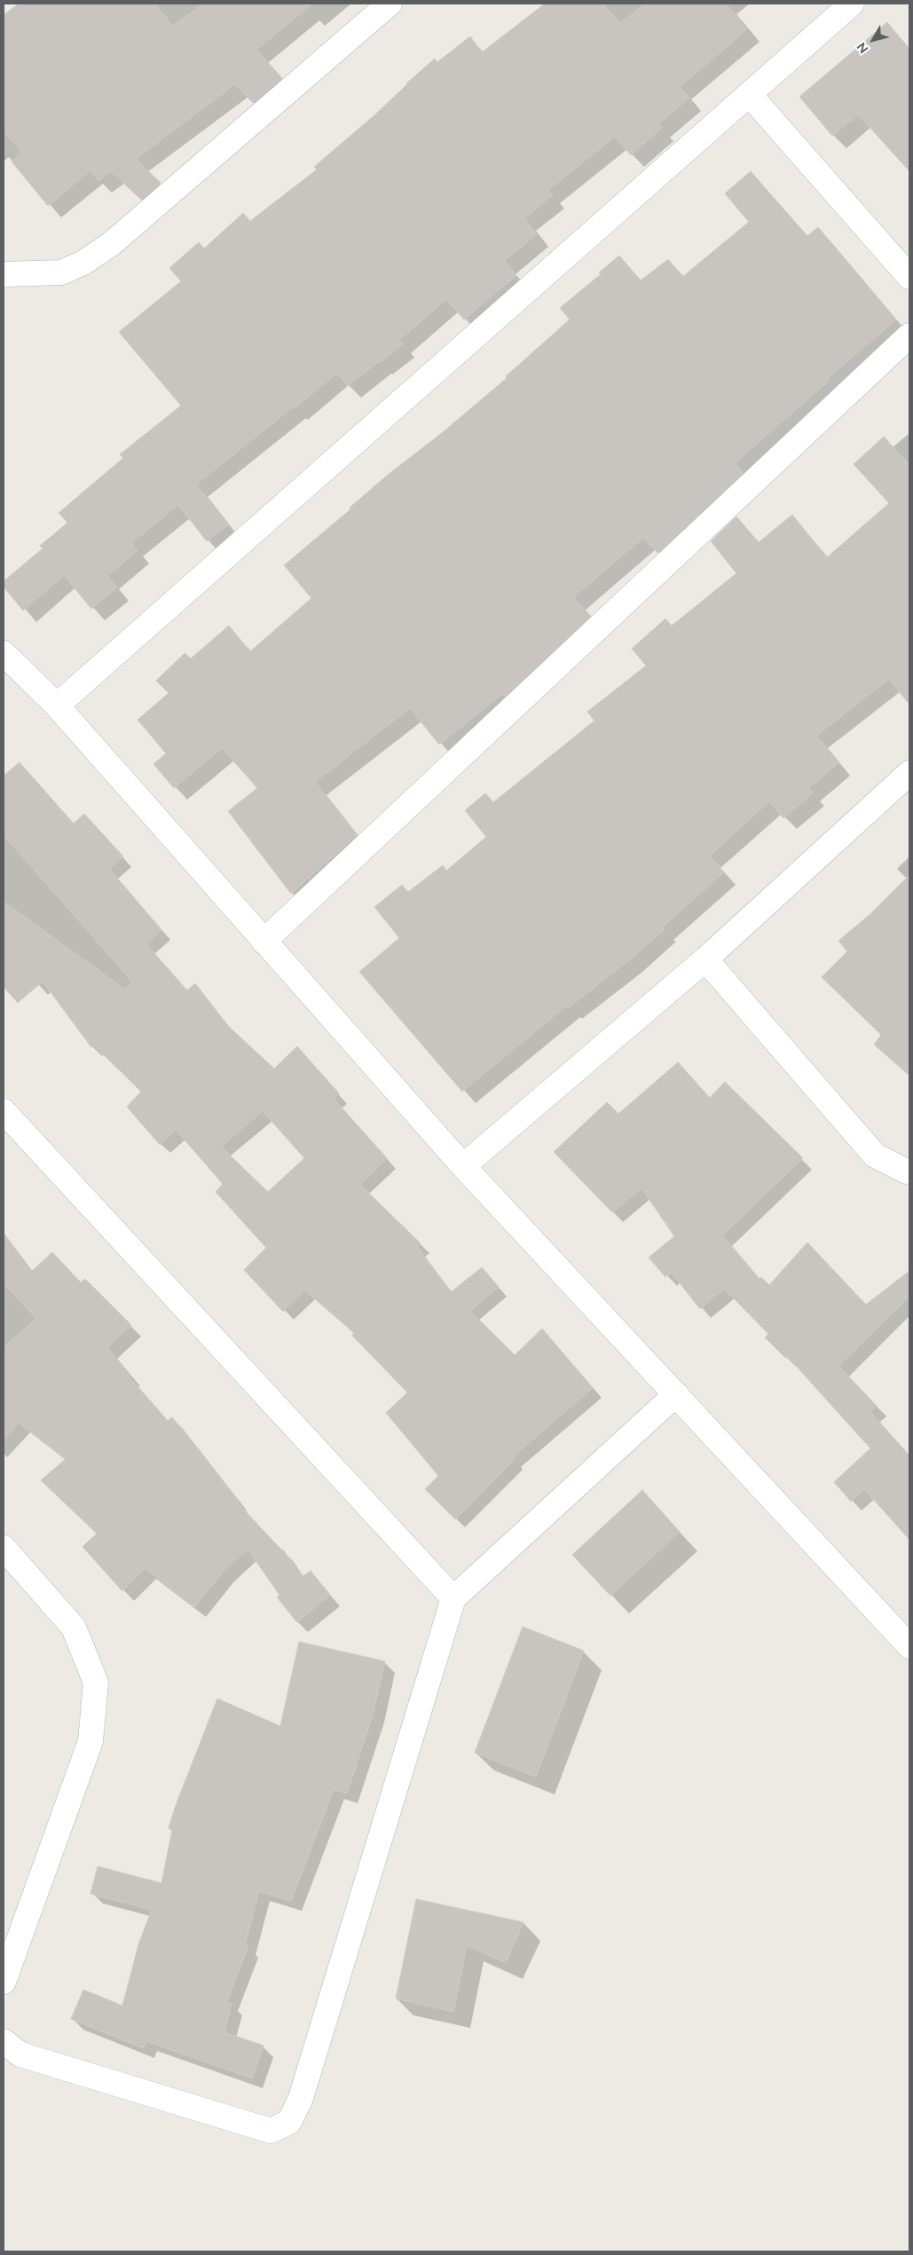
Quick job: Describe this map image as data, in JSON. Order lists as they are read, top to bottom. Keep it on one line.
{"north":"bottom left"}
